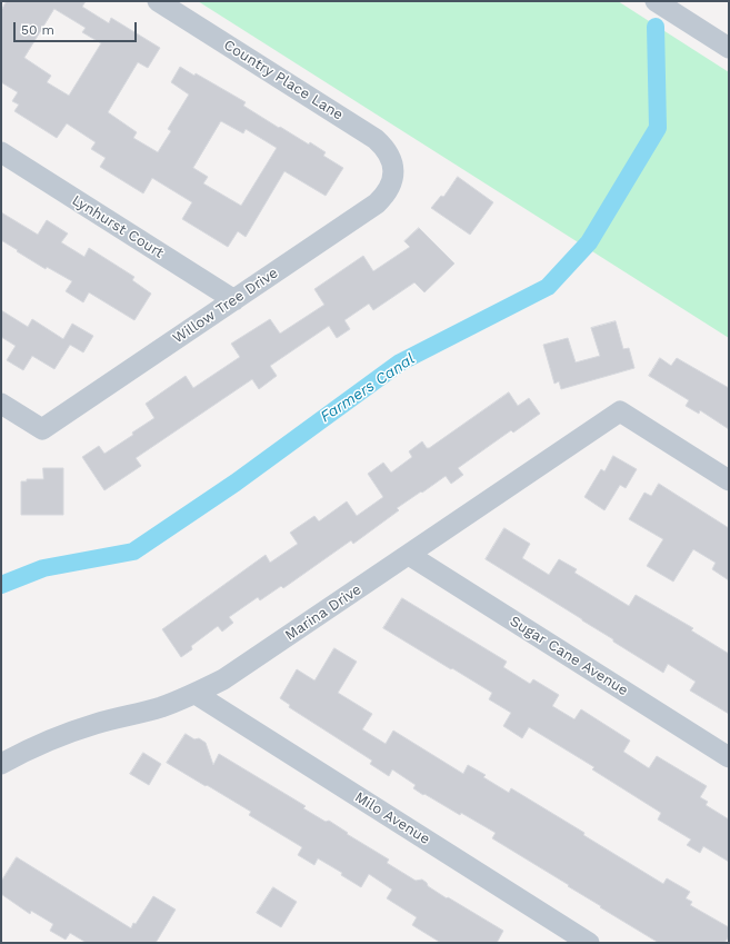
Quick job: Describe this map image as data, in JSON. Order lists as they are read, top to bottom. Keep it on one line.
{"streets":{"street":["Country Place Lane","Lynhurst Court","Willow Tree Drive","Marina Drive","Sugar Cane Avenue","Milo Avenue"]},"crossings":[["Country Place Lane","Willow Tree Drive"],["Lynhurst Court","Willow Tree Drive"],["Marina Drive","Sugar Cane Avenue"],["Marina Drive","Milo Avenue"]],"water":["Farmers Canal"],"scale_bar":"50 m"}
